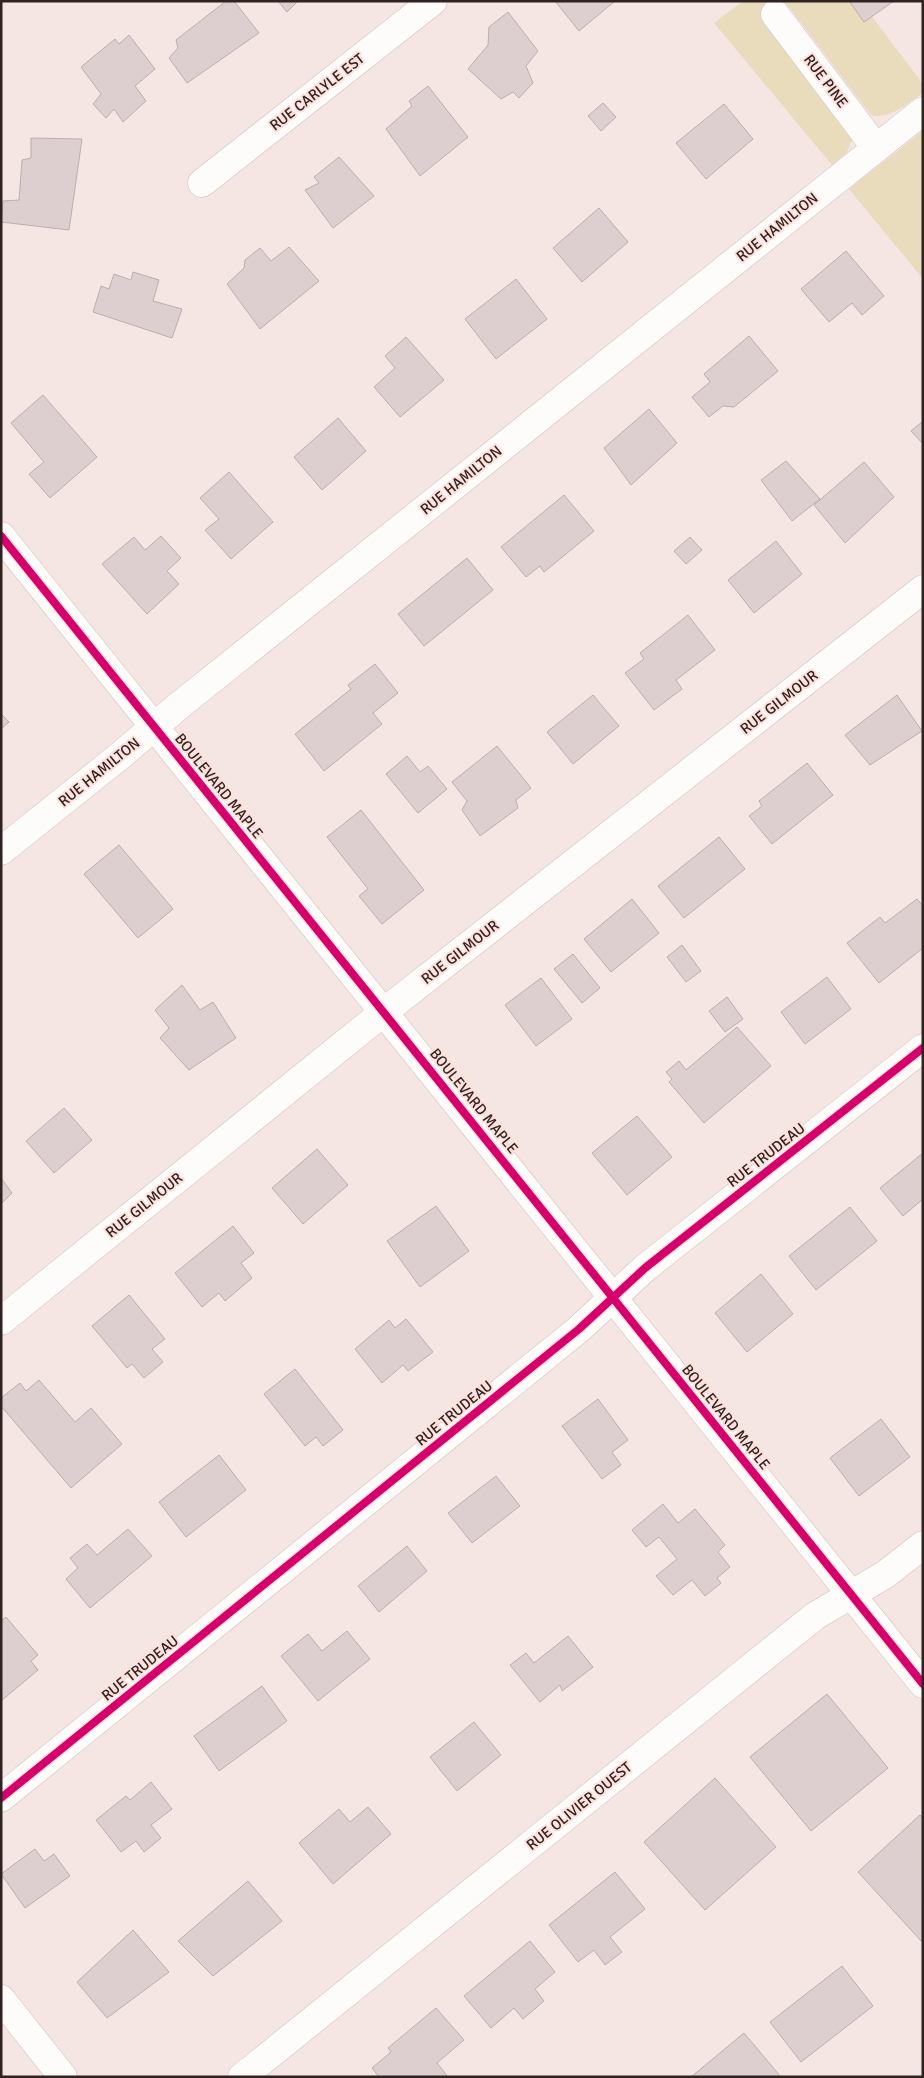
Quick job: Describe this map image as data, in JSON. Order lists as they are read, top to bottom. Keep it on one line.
{"streets":{"street":["RUE PINE","RUE CARLYLE EST","RUE HAMILTON","RUE GILMOUR","BOULEVARD MAPLE","RUE TRUDEAU","RUE OLIVIER OUEST"]},"crossings":[["RUE PINE","RUE HAMILTON"],["RUE HAMILTON","BOULEVARD MAPLE"],["RUE GILMOUR","BOULEVARD MAPLE"],["BOULEVARD MAPLE","RUE TRUDEAU"],["BOULEVARD MAPLE","RUE OLIVIER OUEST"]]}
